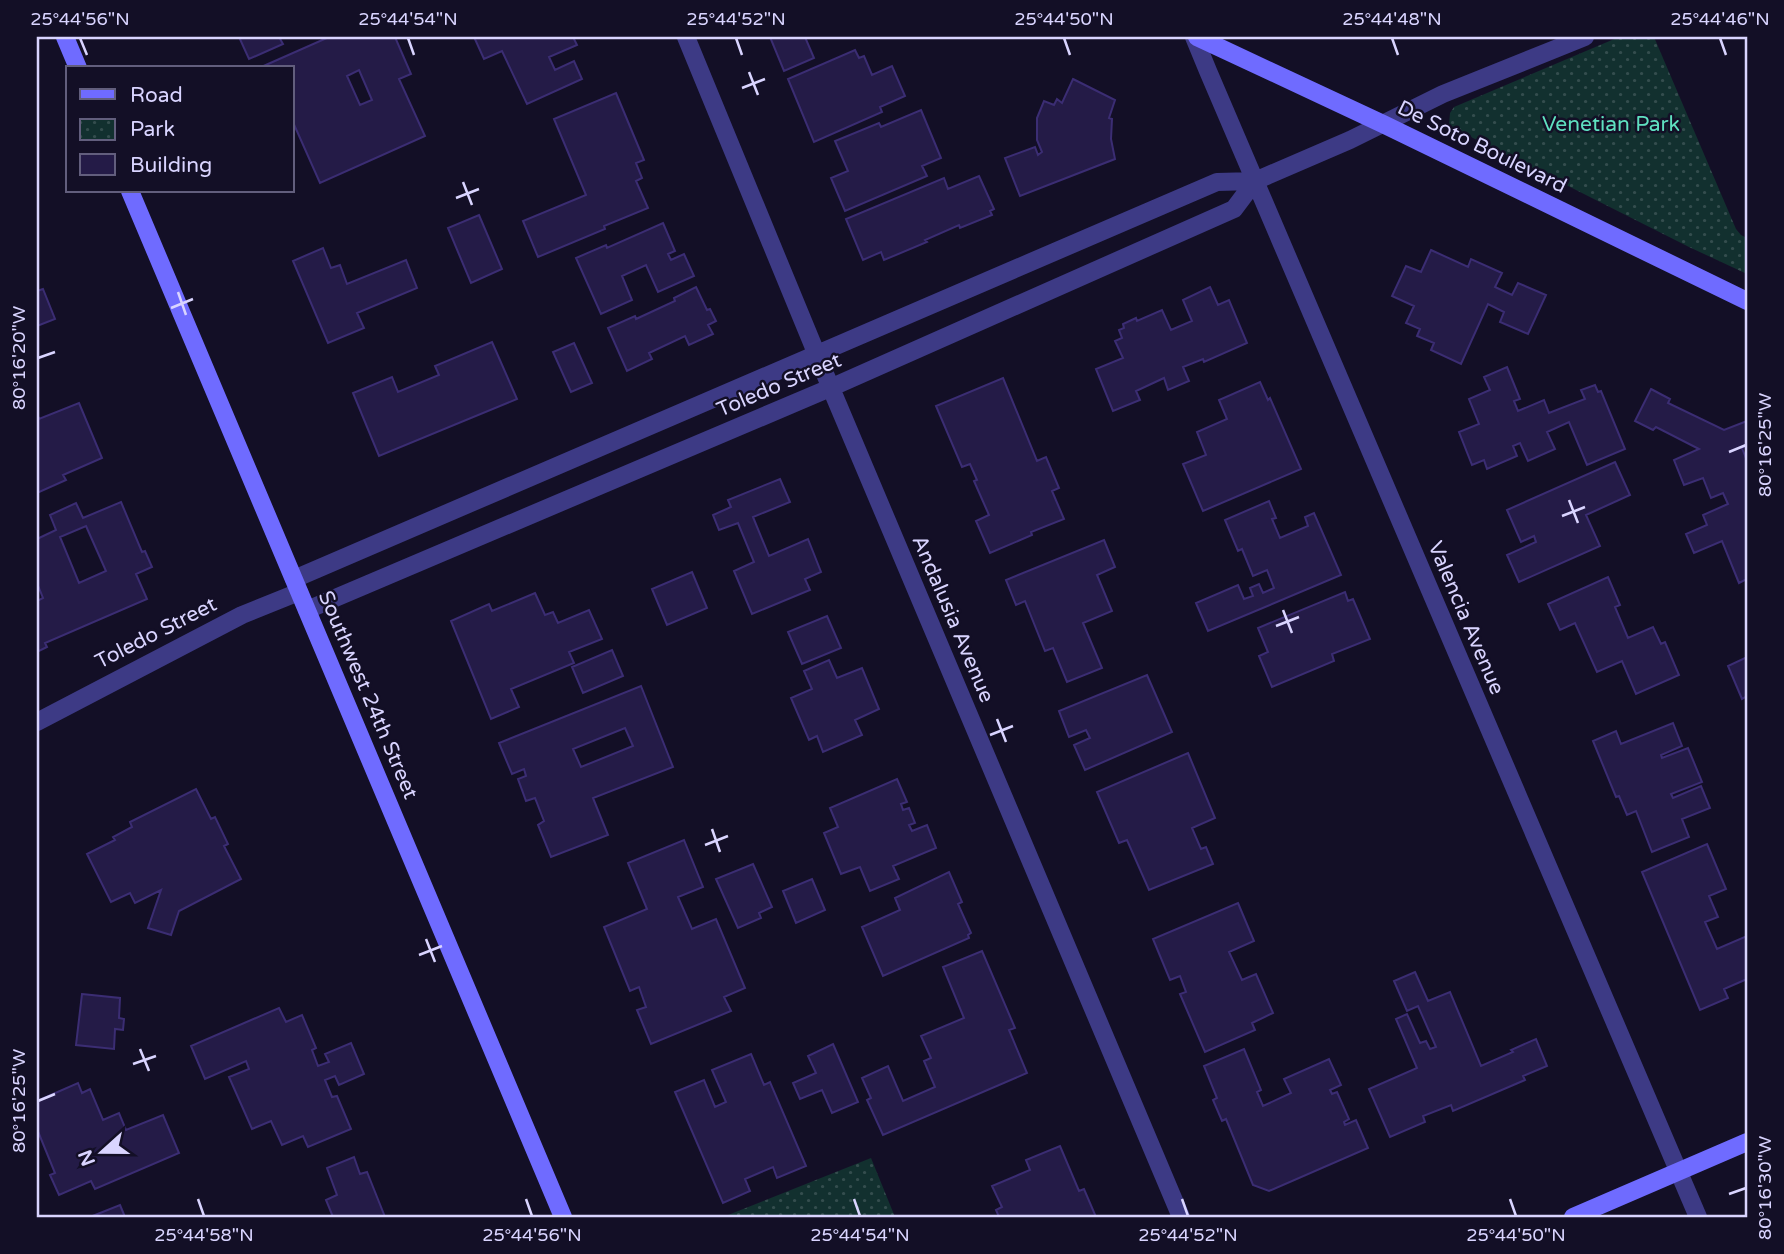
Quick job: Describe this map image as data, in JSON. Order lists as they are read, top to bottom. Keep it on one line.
{"streets":{"street":["De Soto Boulevard","Toledo Street","Valencia Avenue","Andalusia Avenue","Southwest 24th Street"]},"crossings":[["De Soto Boulevard","Toledo Street"],["De Soto Boulevard","Valencia Avenue"],["Toledo Street","Valencia Avenue"],["Toledo Street","Andalusia Avenue"],["Toledo Street","Southwest 24th Street"]],"parks":["Venetian Park"],"legend":["Road","Park","Building"],"north":"left","coordinates":["25°44'56\"N","25°44'54\"N","25°44'52\"N","25°44'50\"N","25°44'48\"N","25°44'46\"N","80°16'20\"W","80°16'25\"W","80°16'30\"W","25°44'58\"N"]}
